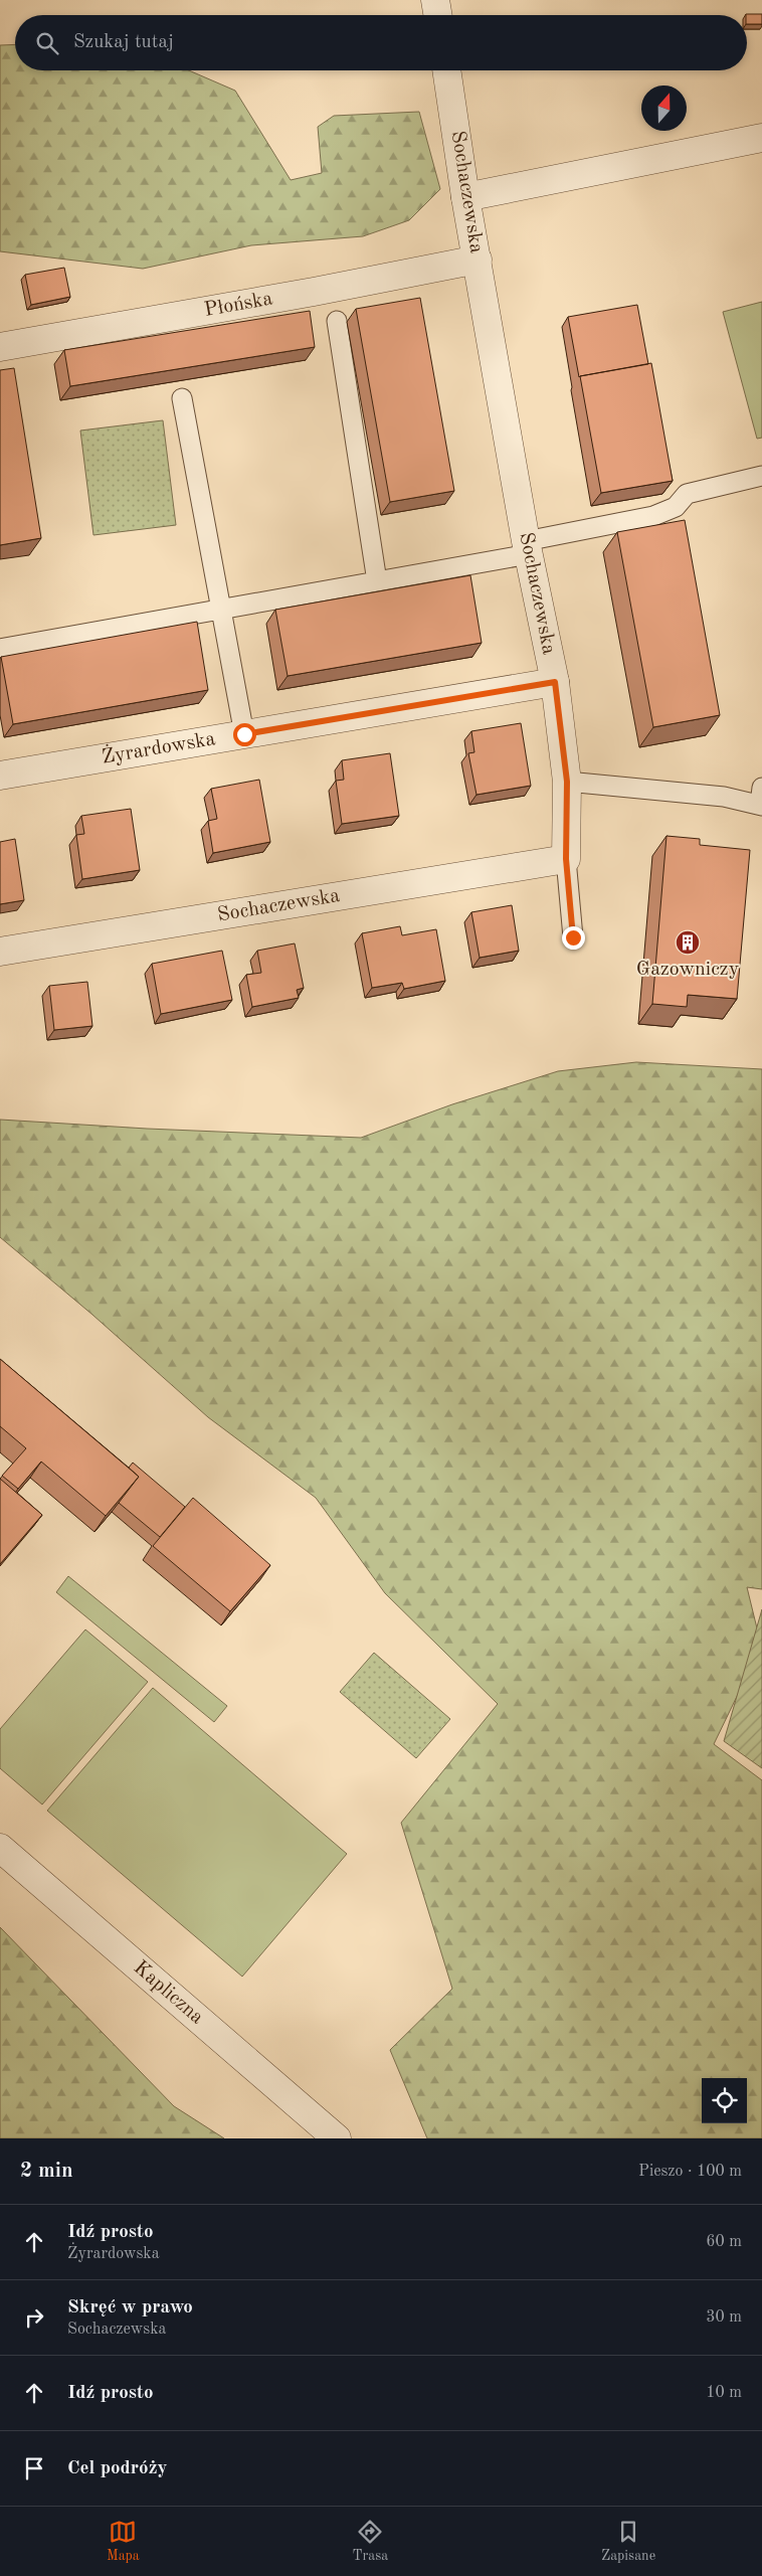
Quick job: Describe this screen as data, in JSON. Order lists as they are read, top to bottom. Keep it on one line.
{"streets":{"street":["Sochaczewska","Płońska","Żyrardowska","Kapliczna"]},"crossings":[["Sochaczewska","Płońska"],["Sochaczewska","Żyrardowska"]],"places":{"building":["Gazowniczy"]},"north":"top","page":{"search":"Szukaj tutaj","heading":["2 min","Pieszo · 100 m"],"list":[["Idź prosto","Żyrardowska","60 m"],["Skręć w prawo","Sochaczewska","30 m"],["Idź prosto","10 m"],"Cel podróży"],"nav":["Mapa","Trasa","Zapisane"]}}
